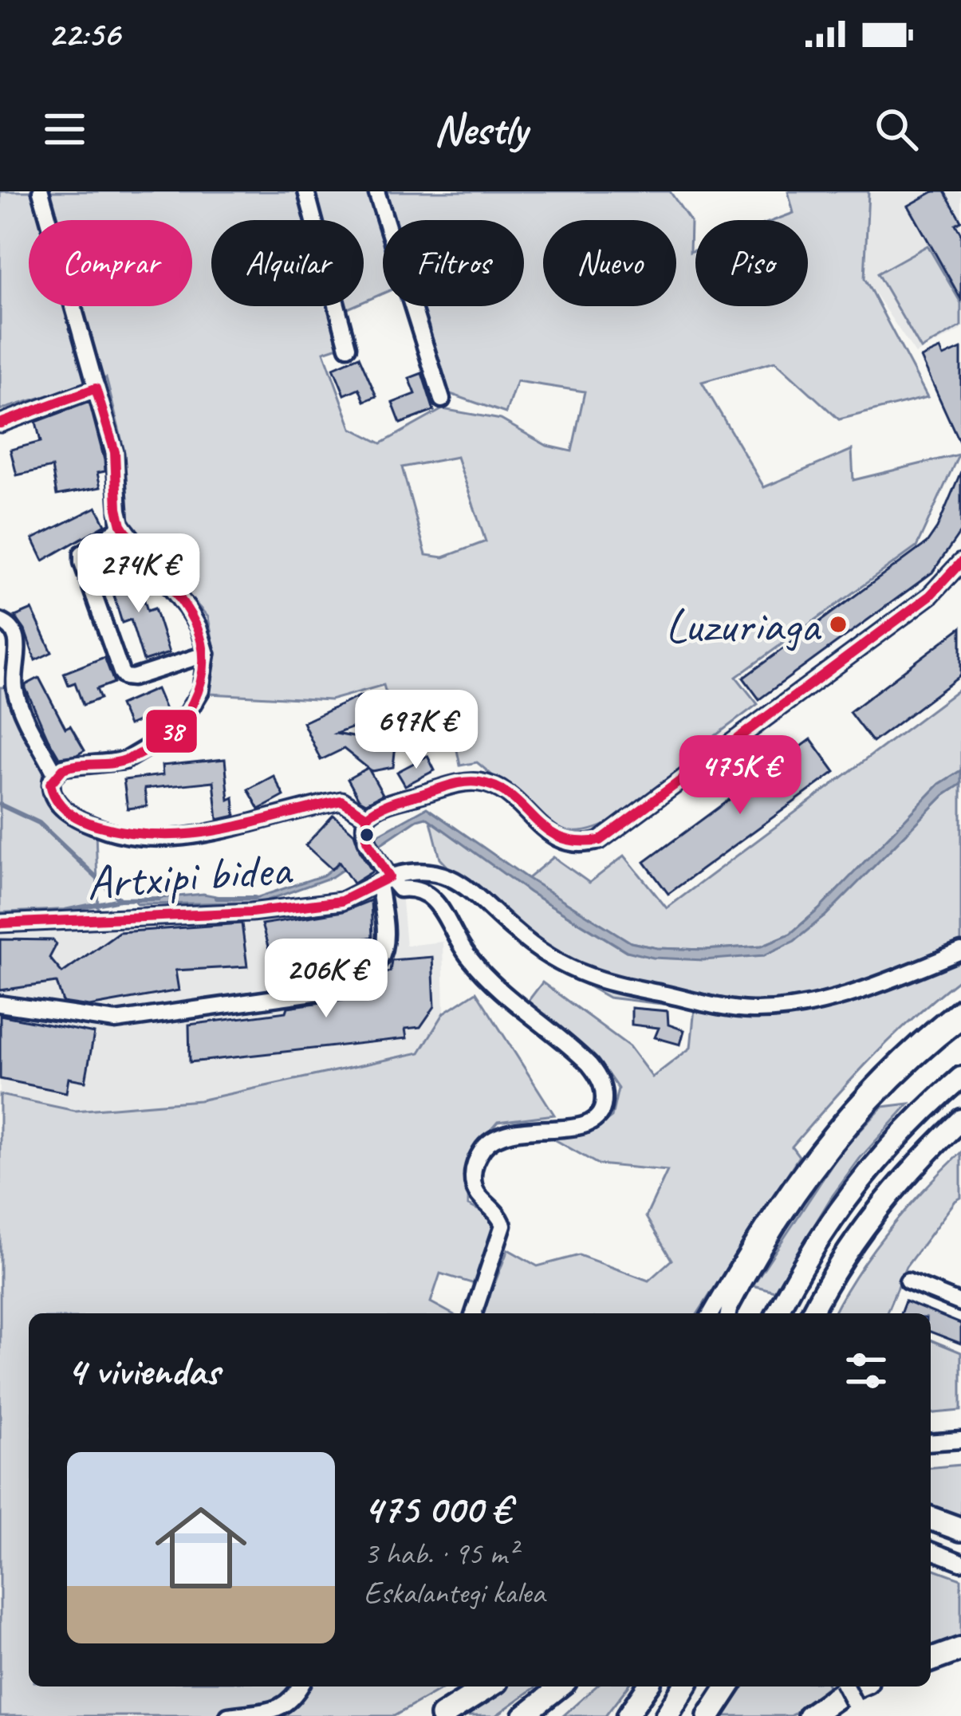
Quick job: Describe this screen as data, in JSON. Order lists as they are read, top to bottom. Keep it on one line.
{"streets":{"street":["Artxipi bidea"]},"places":["Luzuriaga"],"lines":["transit line 38"],"page":{"status":"22:56","header":"Nestly","chip":["Comprar","Alquilar","Filtros","Nuevo","Piso"],"price":["274K €","697K €","475K €","206K €"],"heading":"4 viviendas","list":[{"name":"475 000 €","note":"3 hab. · 95 m² · Eskalantegi kalea"}]}}
